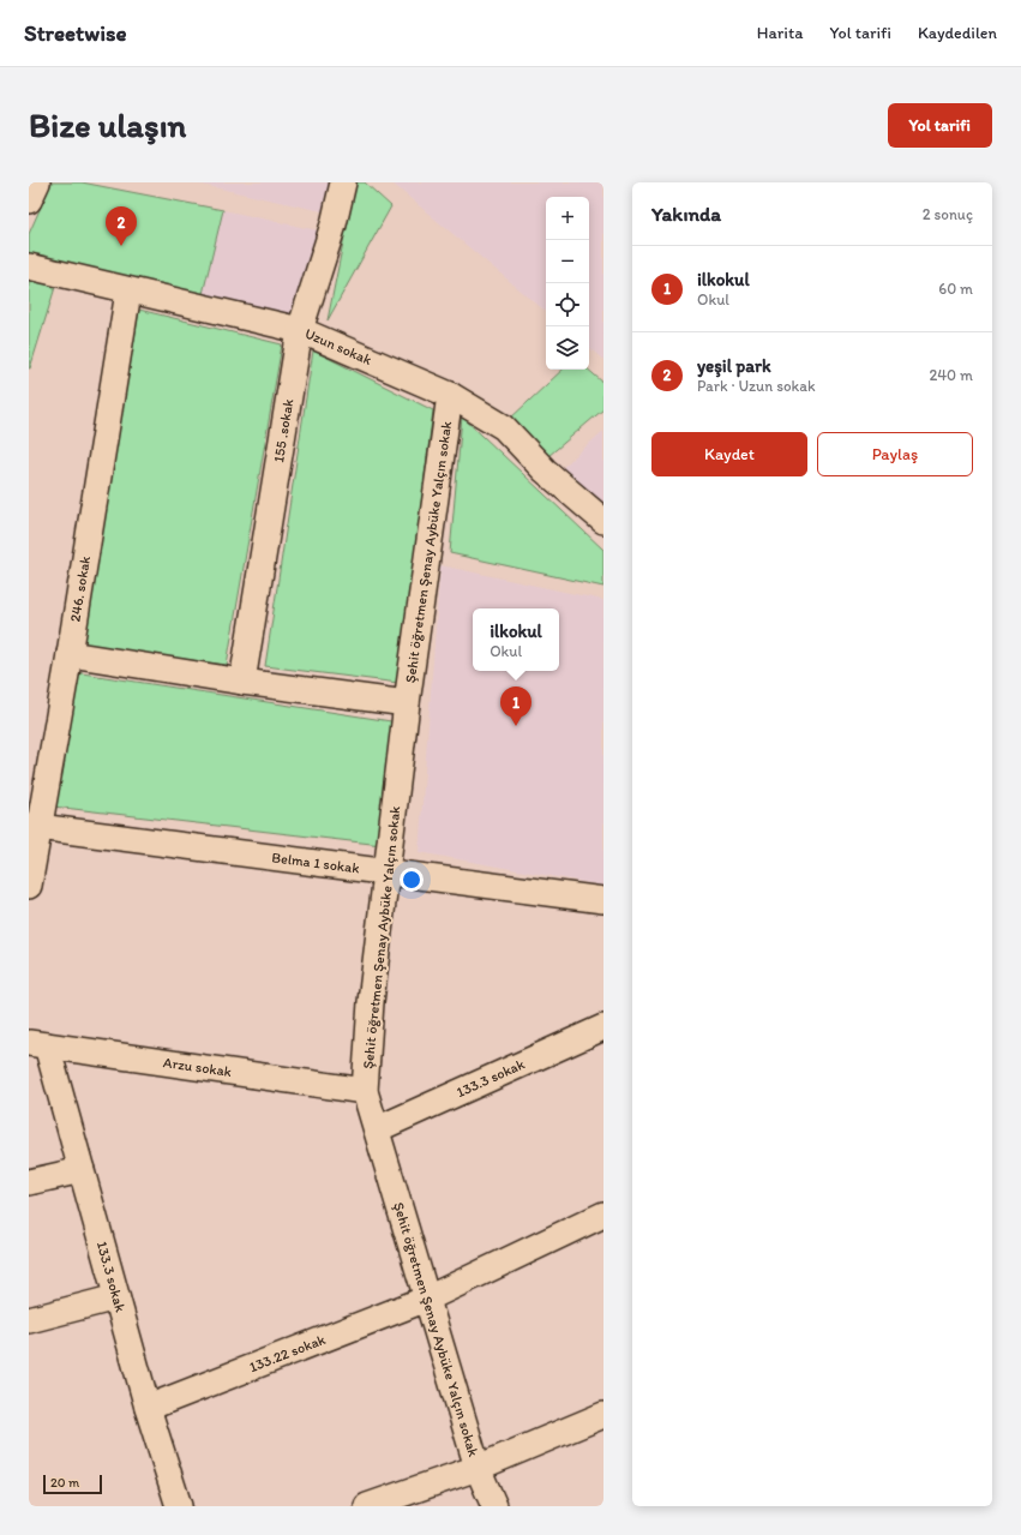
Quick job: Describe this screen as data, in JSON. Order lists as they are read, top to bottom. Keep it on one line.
{"streets":{"street":["Uzun sokak","155 .sokak","Şehit öğretmen Şenay Aybüke Yalçın sokak","246. sokak","Belma 1 sokak","Arzu sokak","133.3 sokak","133.22 sokak"]},"crossings":[["Uzun sokak","155 .sokak"],["Uzun sokak","Şehit öğretmen Şenay Aybüke Yalçın sokak"],["Uzun sokak","246. sokak"],["Şehit öğretmen Şenay Aybüke Yalçın sokak","Belma 1 sokak"],["Şehit öğretmen Şenay Aybüke Yalçın sokak","Arzu sokak"],["Şehit öğretmen Şenay Aybüke Yalçın sokak","133.3 sokak"],["Şehit öğretmen Şenay Aybüke Yalçın sokak","133.22 sokak"],["246. sokak","Belma 1 sokak"],["Arzu sokak","133.3 sokak"],["133.3 sokak","133.22 sokak"]],"scale_bar":"20 m","page":{"header":"Streetwise","nav":["Harita","Yol tarifi","Kaydedilen"],"buttons":["Yol tarifi",["Kaydet","Paylaş"]],"title":"Bize ulaşın","heading":["Yakında","2 sonuç"],"map_buttons":["+","−"],"pins":["2","1"],"list":[{"mark":"1","name":"ilkokul","note":"Okul","value":"60 m"},{"mark":"2","name":"yeşil park","note":"Park · Uzun sokak","value":"240 m"}],"popup":["ilkokul","Okul"],"scale":"20 m"}}
